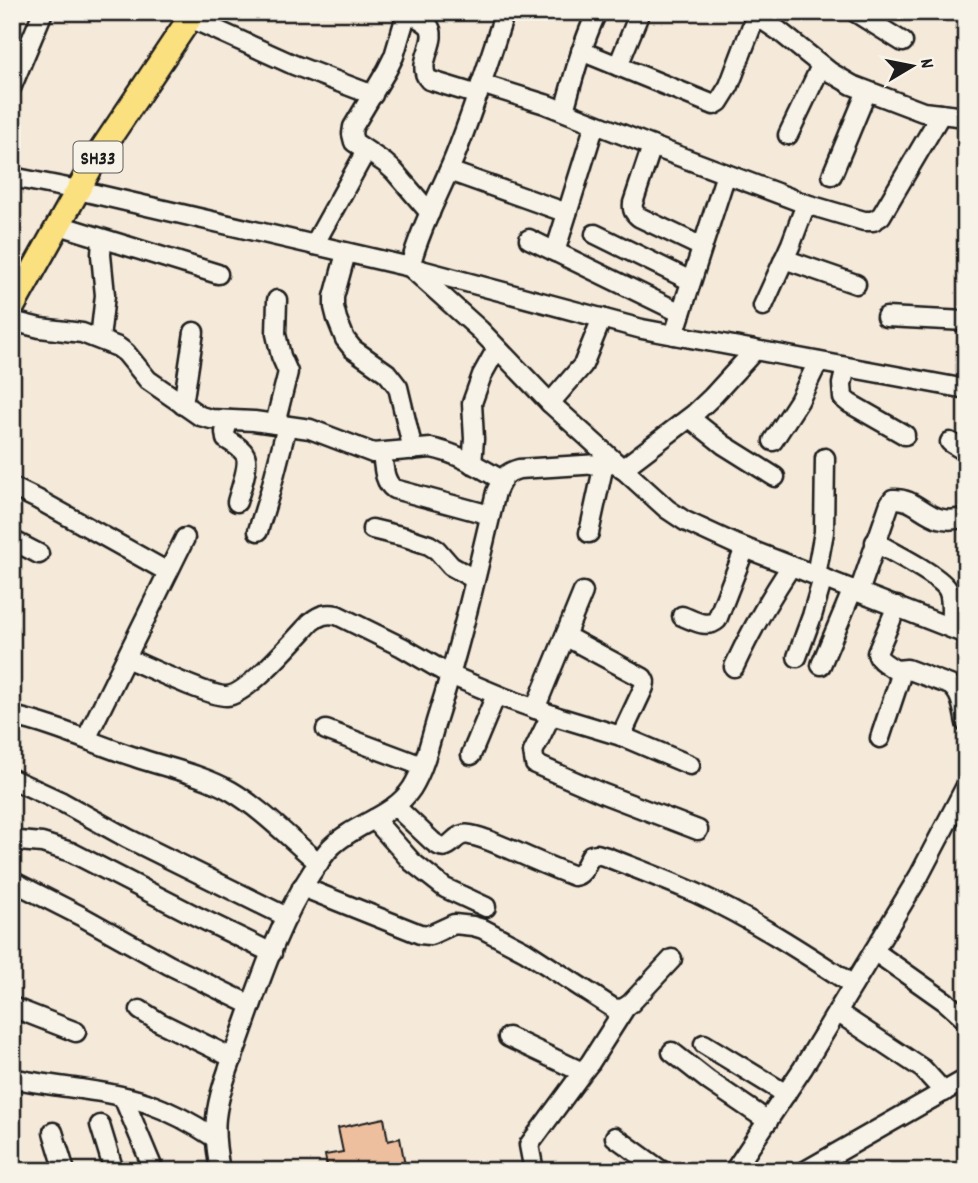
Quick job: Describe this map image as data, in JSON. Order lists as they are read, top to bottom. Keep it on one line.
{"streets":{"main road":["SH33"]},"north":"right"}
